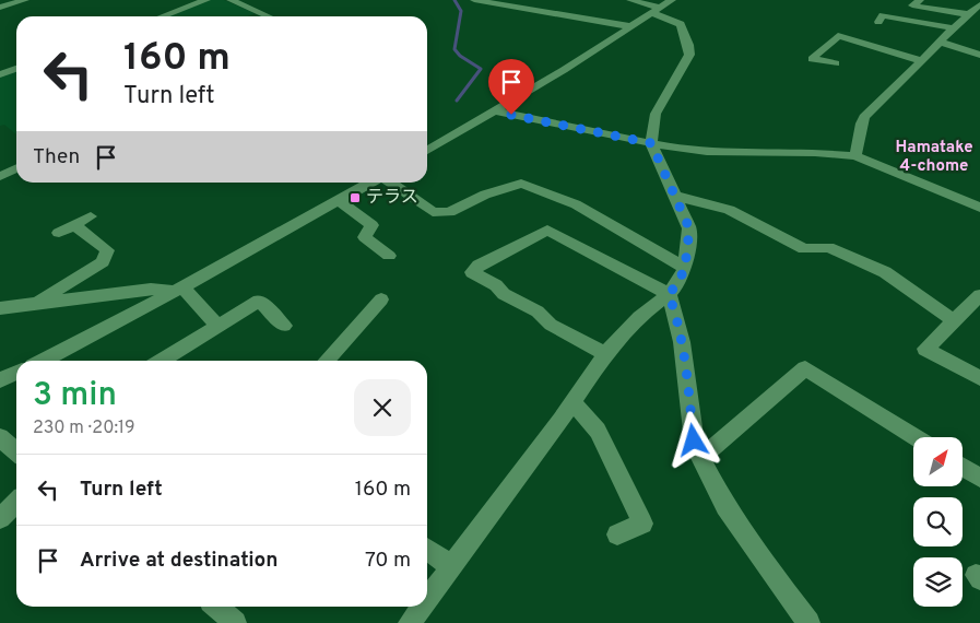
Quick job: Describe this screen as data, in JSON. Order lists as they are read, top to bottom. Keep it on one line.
{"districts":["Hamatake 4-chome"],"places":{"transit":["テラス"]},"north":"top right","page":{"turn":["160 m","Turn left"],"then":"Then","heading":["3 min","230 m · 20:19"],"list":[{"name":"Turn left","value":"160 m"},{"name":"Arrive at destination","value":"70 m"}]}}
